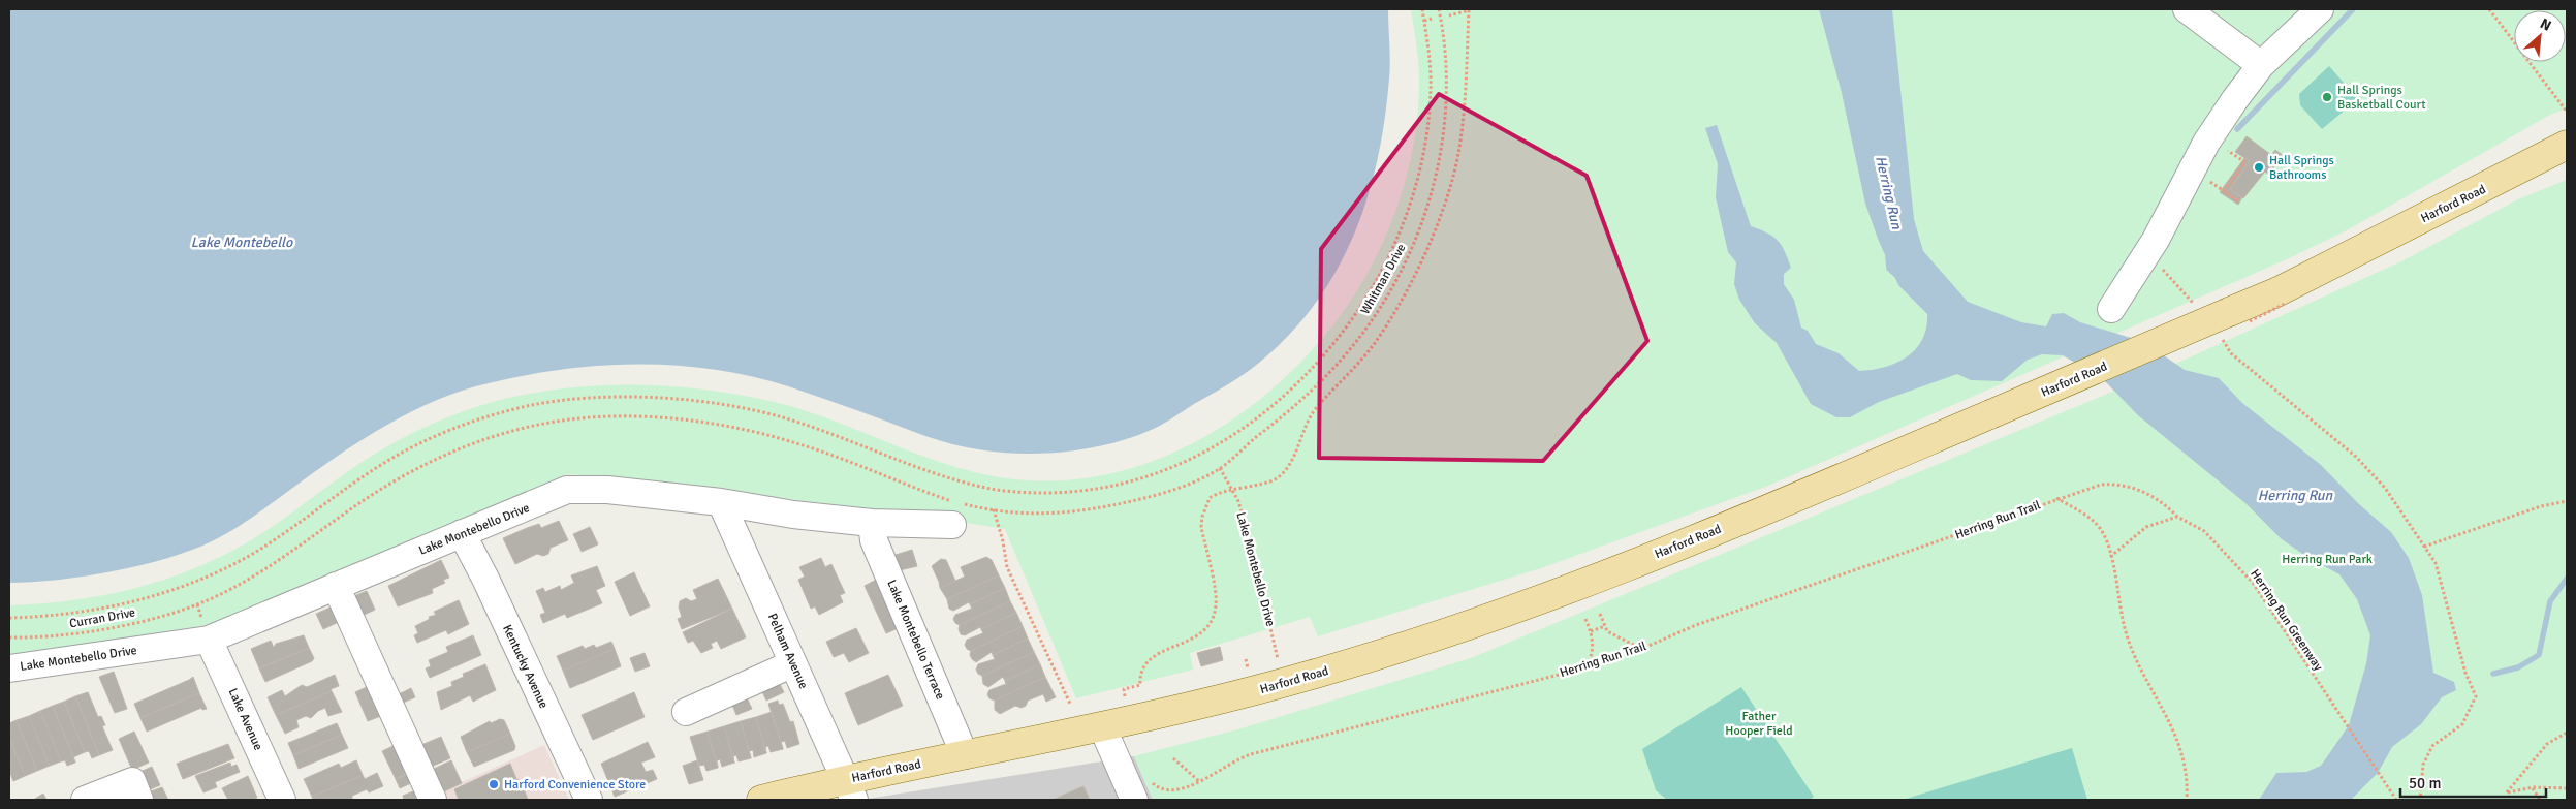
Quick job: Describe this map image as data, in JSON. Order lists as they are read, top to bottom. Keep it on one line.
{"streets":{"main road":["Harford Road"],"street":["Lake Montebello Drive","Lake Montebello Terrace","Pelham Avenue","Kentucky Avenue","Lake Avenue"],"path":["Whitman Drive","Herring Run Trail","Curran Drive","Herring Run Greenway"]},"crossings":[["Harford Road","Lake Montebello Drive"],["Harford Road","Lake Montebello Terrace"],["Harford Road","Pelham Avenue"],["Whitman Drive","Lake Montebello Drive"],["Herring Run Trail","Herring Run Greenway"],["Lake Montebello Drive","Lake Montebello Terrace"],["Lake Montebello Drive","Pelham Avenue"],["Lake Montebello Drive","Kentucky Avenue"],["Lake Montebello Drive","Lake Avenue"]],"water":["Herring Run","Lake Montebello"],"parks":["Herring Run Park","Father Hooper Field"],"places":["Hall Springs Basketball Court","Hall Springs Bathrooms","Harford Convenience Store"],"scale_bar":"50 m","north":"top right"}
